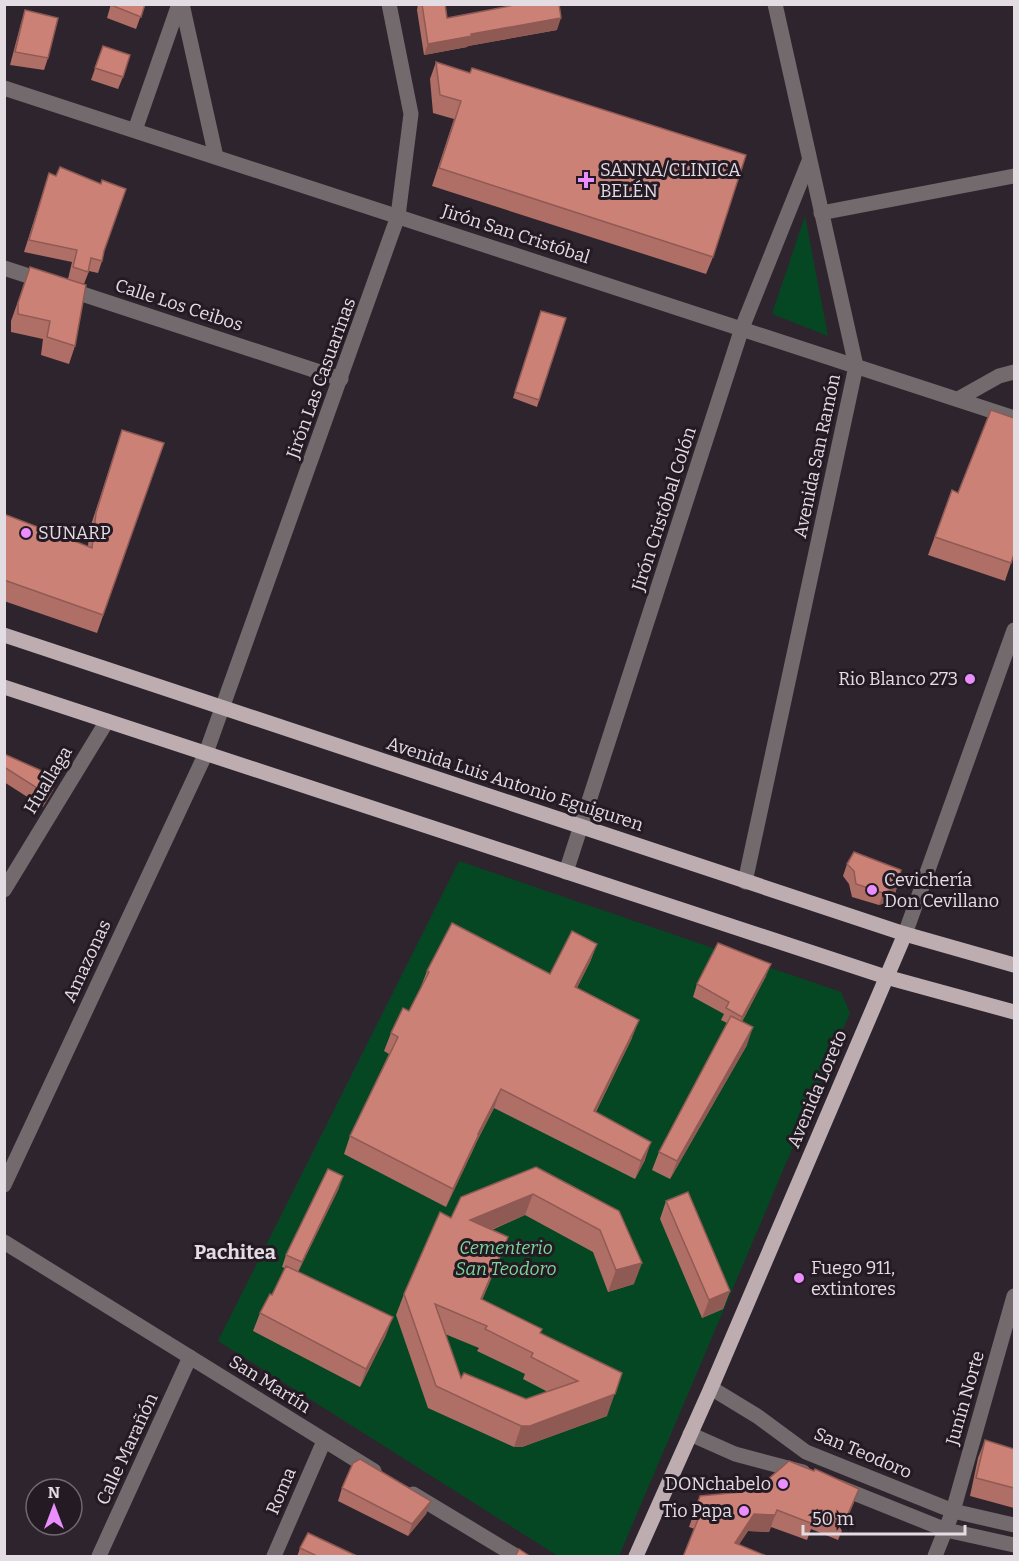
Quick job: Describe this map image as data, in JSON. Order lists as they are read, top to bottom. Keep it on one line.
{"streets":{"main road":["Avenida Luis Antonio Eguiguren","Avenida Loreto"],"street":["Jirón San Cristóbal","Calle Los Ceibos","Jirón Las Casuarinas","Avenida San Ramón","Jirón Cristóbal Colón","Huallaga","Amazonas","San Martín","Junín Norte","Calle Marañón","San Teodoro","Roma"]},"crossings":[["Jirón San Cristóbal","Jirón Las Casuarinas"],["Jirón San Cristóbal","Avenida San Ramón"],["Jirón San Cristóbal","Jirón Cristóbal Colón"],["Calle Los Ceibos","Jirón Las Casuarinas"],["Jirón Las Casuarinas","Avenida Luis Antonio Eguiguren"],["Jirón Las Casuarinas","Amazonas"],["Avenida San Ramón","Jirón Cristóbal Colón"],["Avenida San Ramón","Avenida Luis Antonio Eguiguren"],["Jirón Cristóbal Colón","Avenida Luis Antonio Eguiguren"],["Avenida Luis Antonio Eguiguren","Avenida Loreto"],["Avenida Loreto","San Teodoro"],["San Martín","Calle Marañón"],["San Martín","Roma"],["Junín Norte","San Teodoro"]],"districts":["Pachitea"],"parks":["Cementerio San Teodoro"],"places":{"health":["SANNA/CLINICA BELÉN"],"other":["SUNARP","Rio Blanco 273","Cevichería Don Cevillano","Fuego 911, extintores","DONchabelo","Tio Papa"]},"scale_bar":"50 m","north":"top"}
